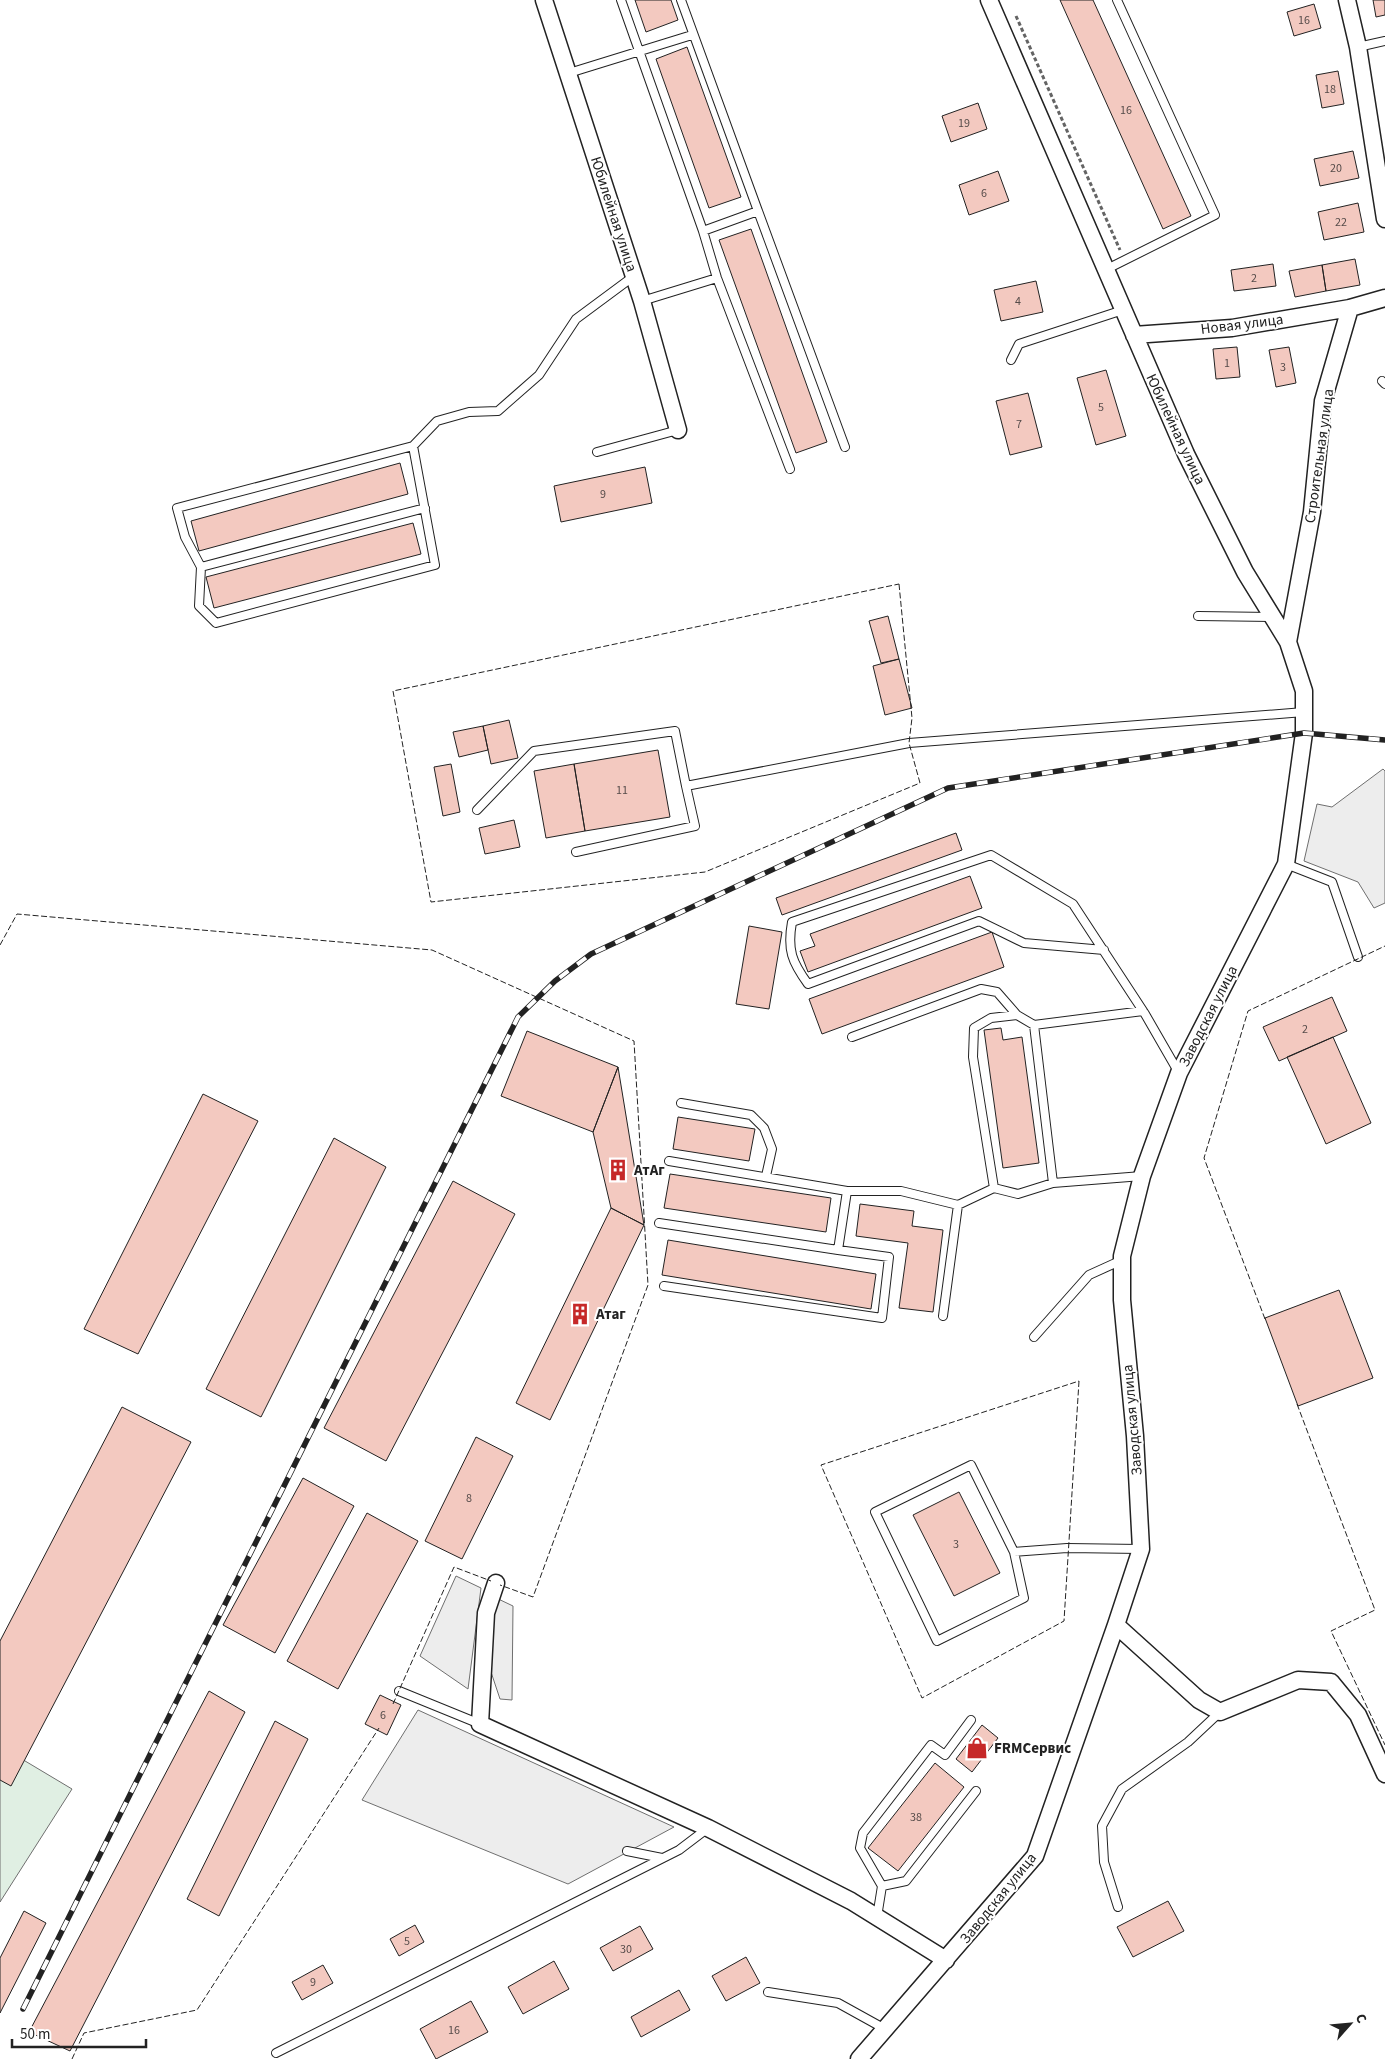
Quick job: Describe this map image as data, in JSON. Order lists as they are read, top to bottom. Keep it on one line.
{"streets":{"street":["Юбилейная улица","Новая улица","Строительная улица","Заводская улица"]},"crossings":[["Юбилейная улица","Новая улица"],["Юбилейная улица","Строительная улица"],["Юбилейная улица","Заводская улица"],["Новая улица","Строительная улица"]],"places":{"building":["АтАг","Атаг"],"shop":["FRMСервис"]},"house_numbers":["16","18","16","19","20","6","22","2","4","1","3","5","7","9","11","2","8","3","6","38","5","30","9","16"],"scale_bar":"50 m","north":"top right"}
